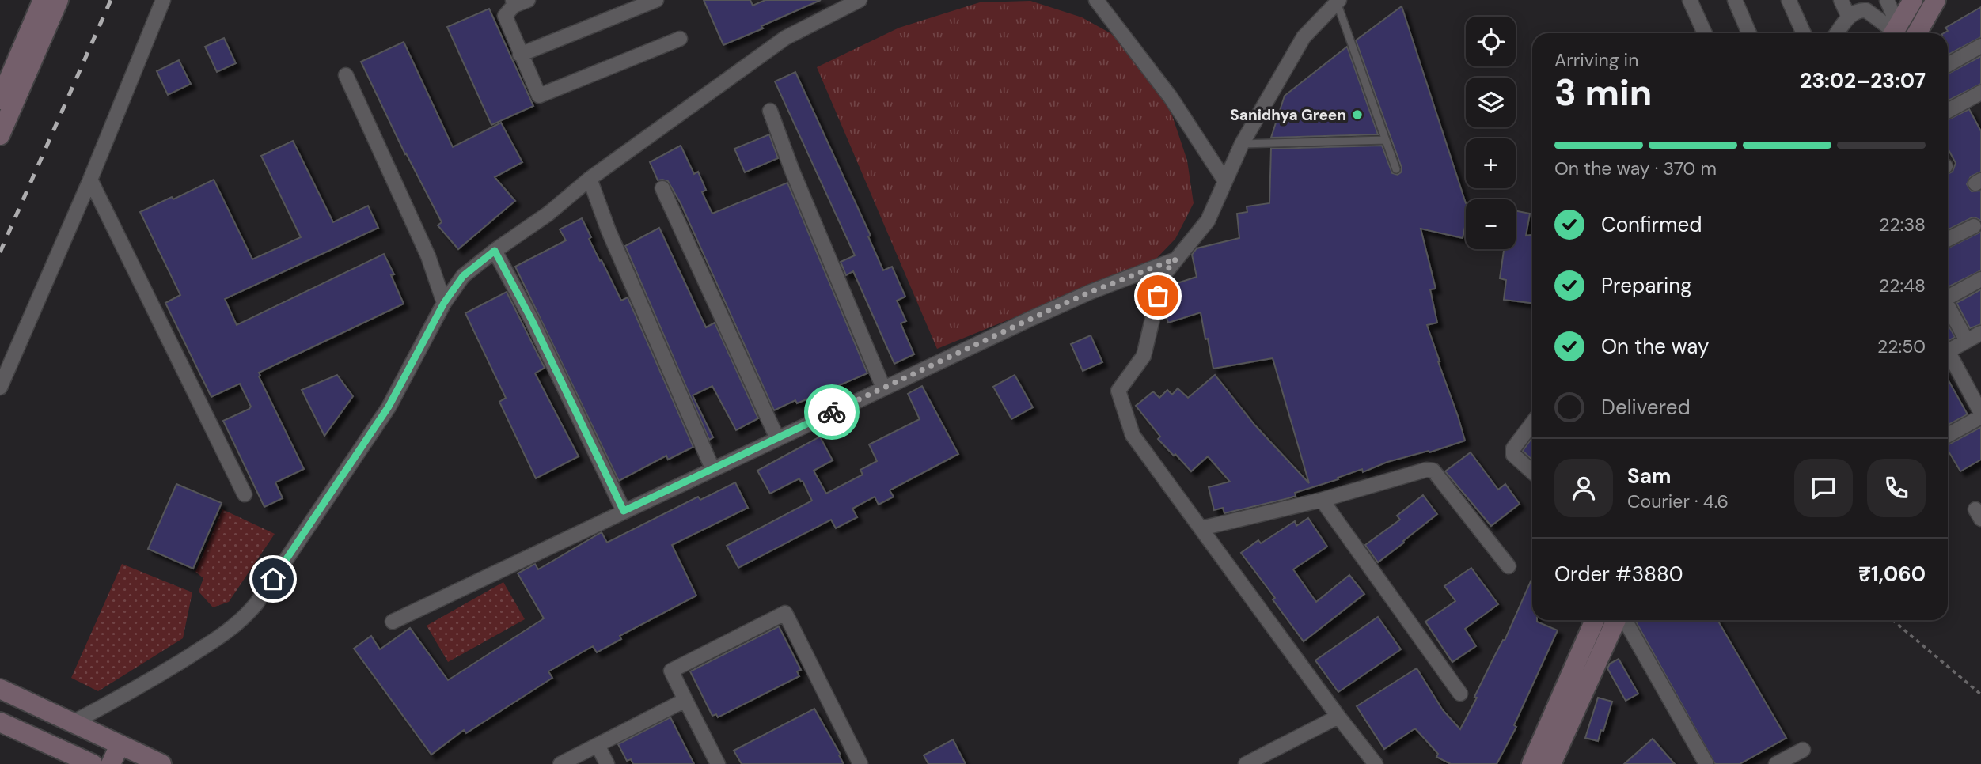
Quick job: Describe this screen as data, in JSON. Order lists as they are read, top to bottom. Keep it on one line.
{"places":["Sanidhya Green"],"page":{"map_buttons":["+","−"],"heading":["3 min","Arriving in","23:02–23:07"],"panel":["Sam","Courier · 4.6","Order #3880","₹1,060"],"bar":"On the way · 370 m","list":[["Confirmed","22:38"],["Preparing","22:48"],["On the way","22:50"],"Delivered"]}}
